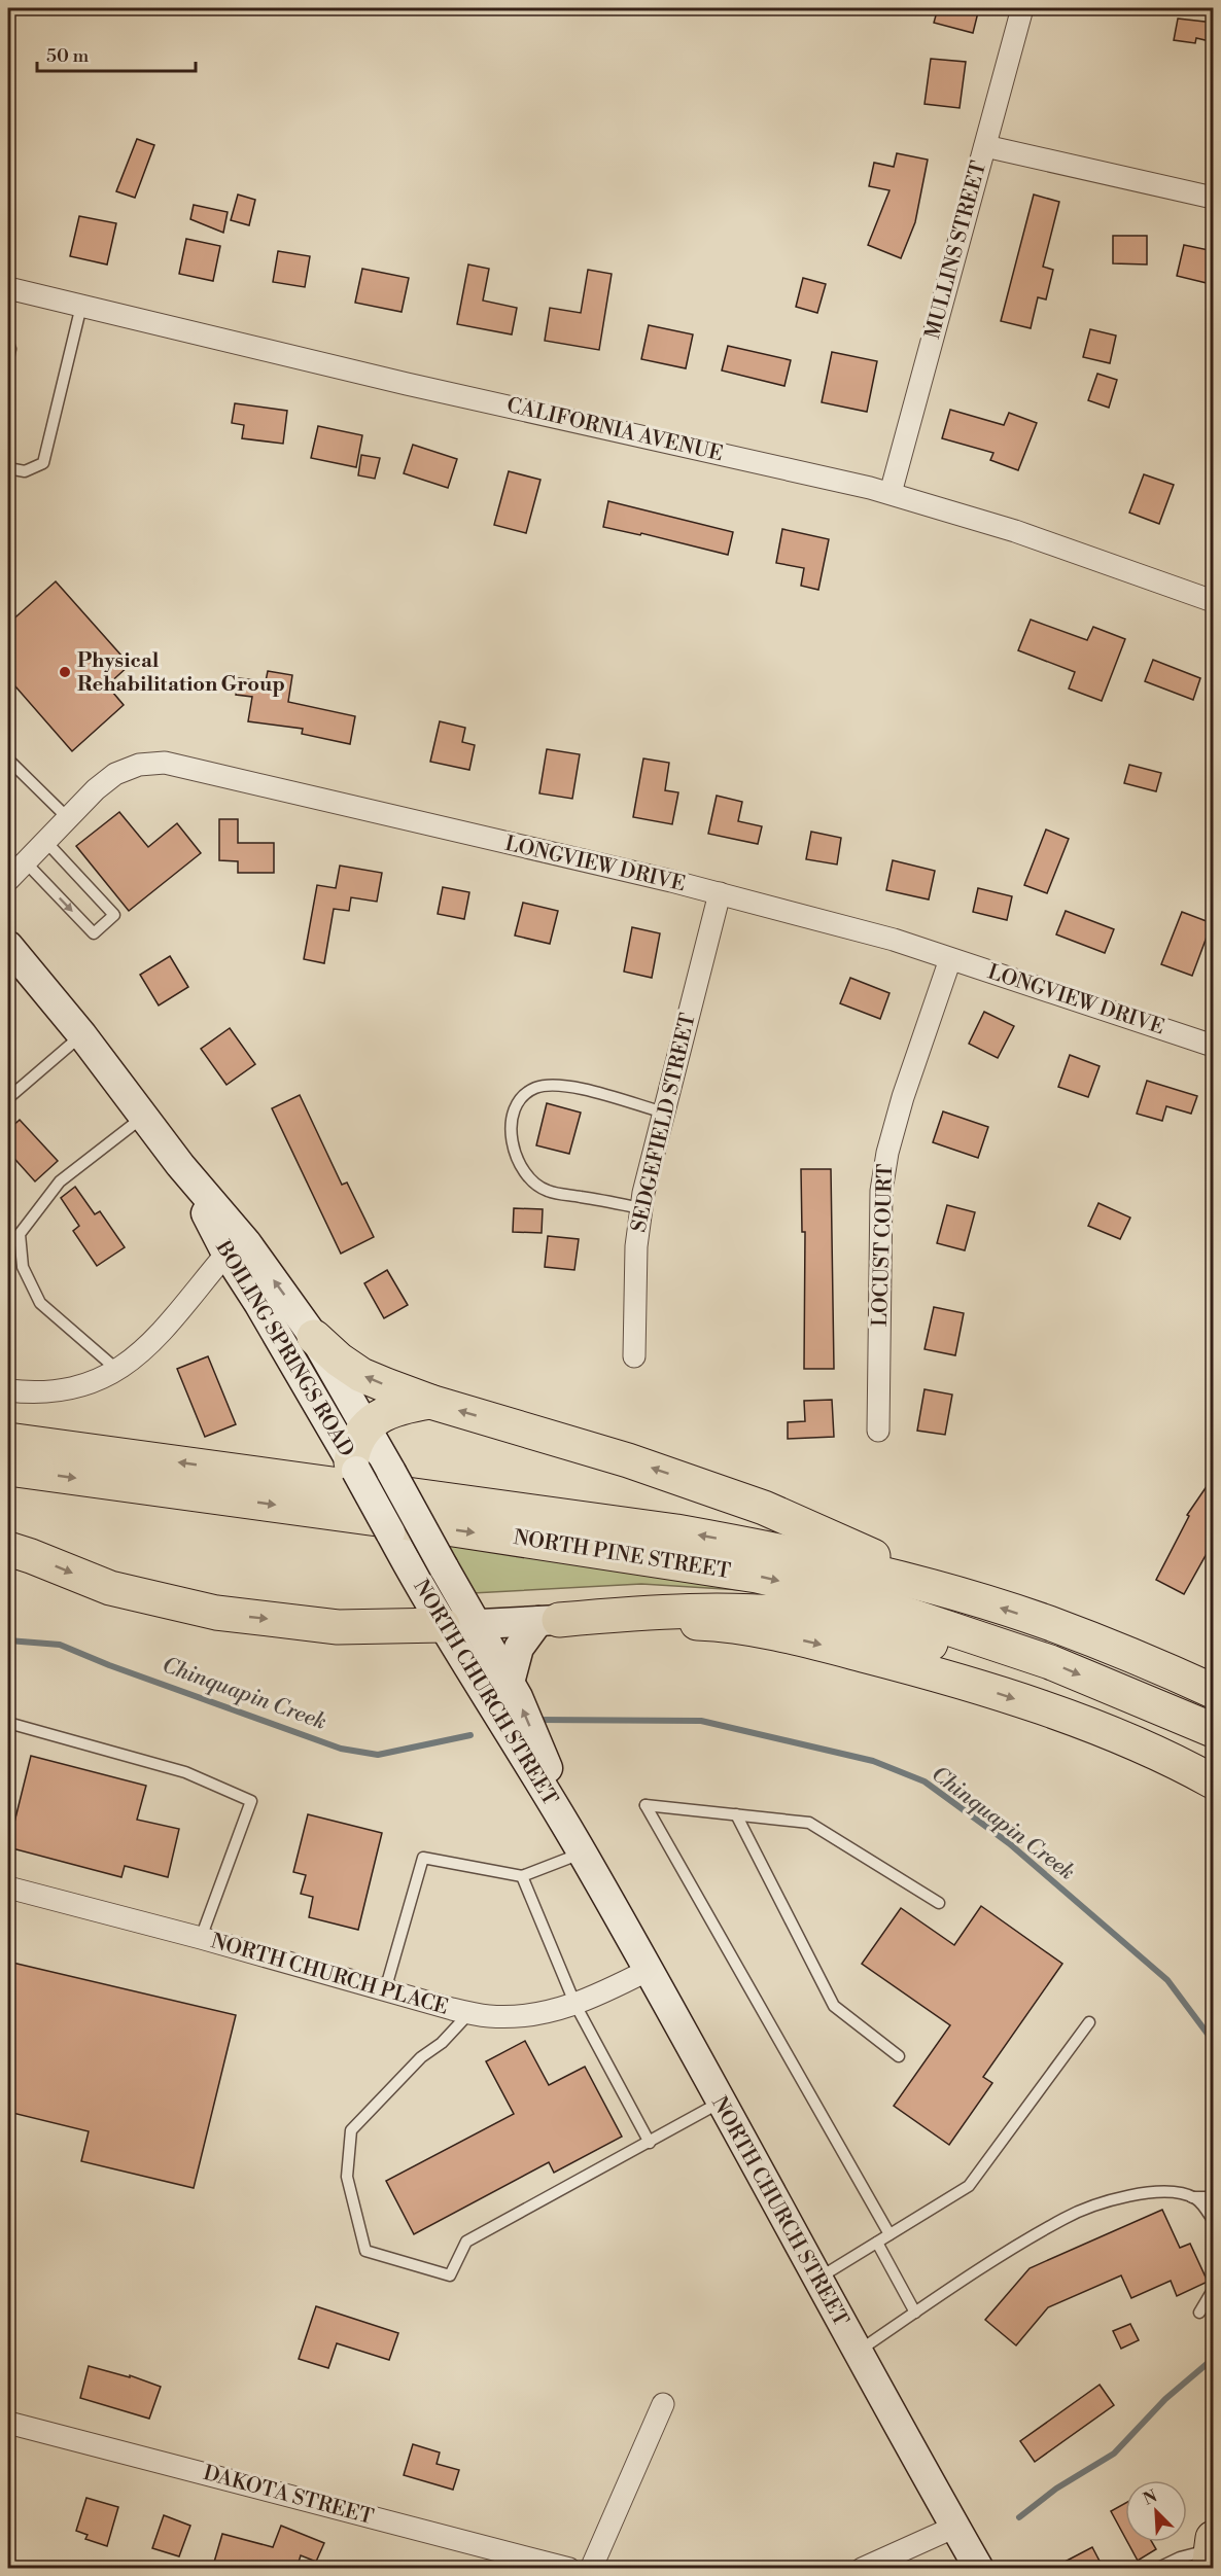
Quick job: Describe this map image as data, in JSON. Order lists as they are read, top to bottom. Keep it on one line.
{"streets":{"main road":["BOILING SPRINGS ROAD","NORTH PINE STREET","NORTH CHURCH STREET"],"street":["MULLINS STREET","CALIFORNIA AVENUE","LONGVIEW DRIVE","SEDGEFIELD STREET","LOCUST COURT","NORTH CHURCH PLACE","DAKOTA STREET"]},"crossings":[["MULLINS STREET","CALIFORNIA AVENUE"],["LONGVIEW DRIVE","SEDGEFIELD STREET"],["LONGVIEW DRIVE","LOCUST COURT"],["BOILING SPRINGS ROAD","NORTH CHURCH STREET"],["NORTH CHURCH STREET","NORTH CHURCH PLACE"]],"water":["Chinquapin Creek"],"places":["Physical Rehabilitation Group"],"scale_bar":"50 m","north":"top left"}
